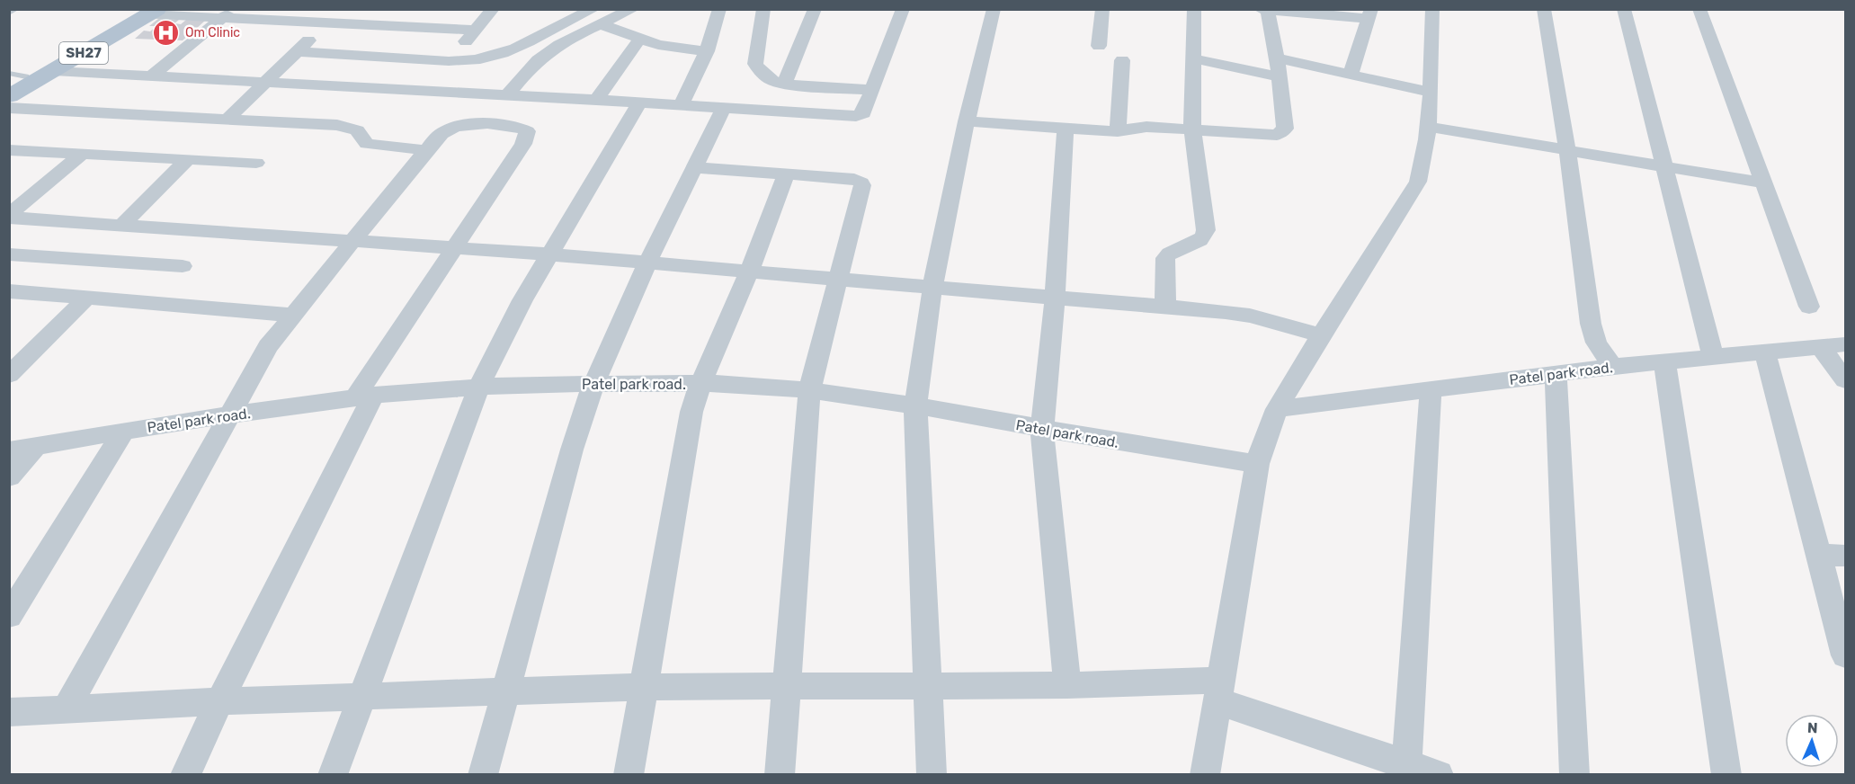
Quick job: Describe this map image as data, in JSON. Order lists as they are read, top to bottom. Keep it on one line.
{"streets":{"main road":["SH27"],"street":["Patel park road."]},"places":{"hospital":["Om Clinic"]},"north":"top"}
